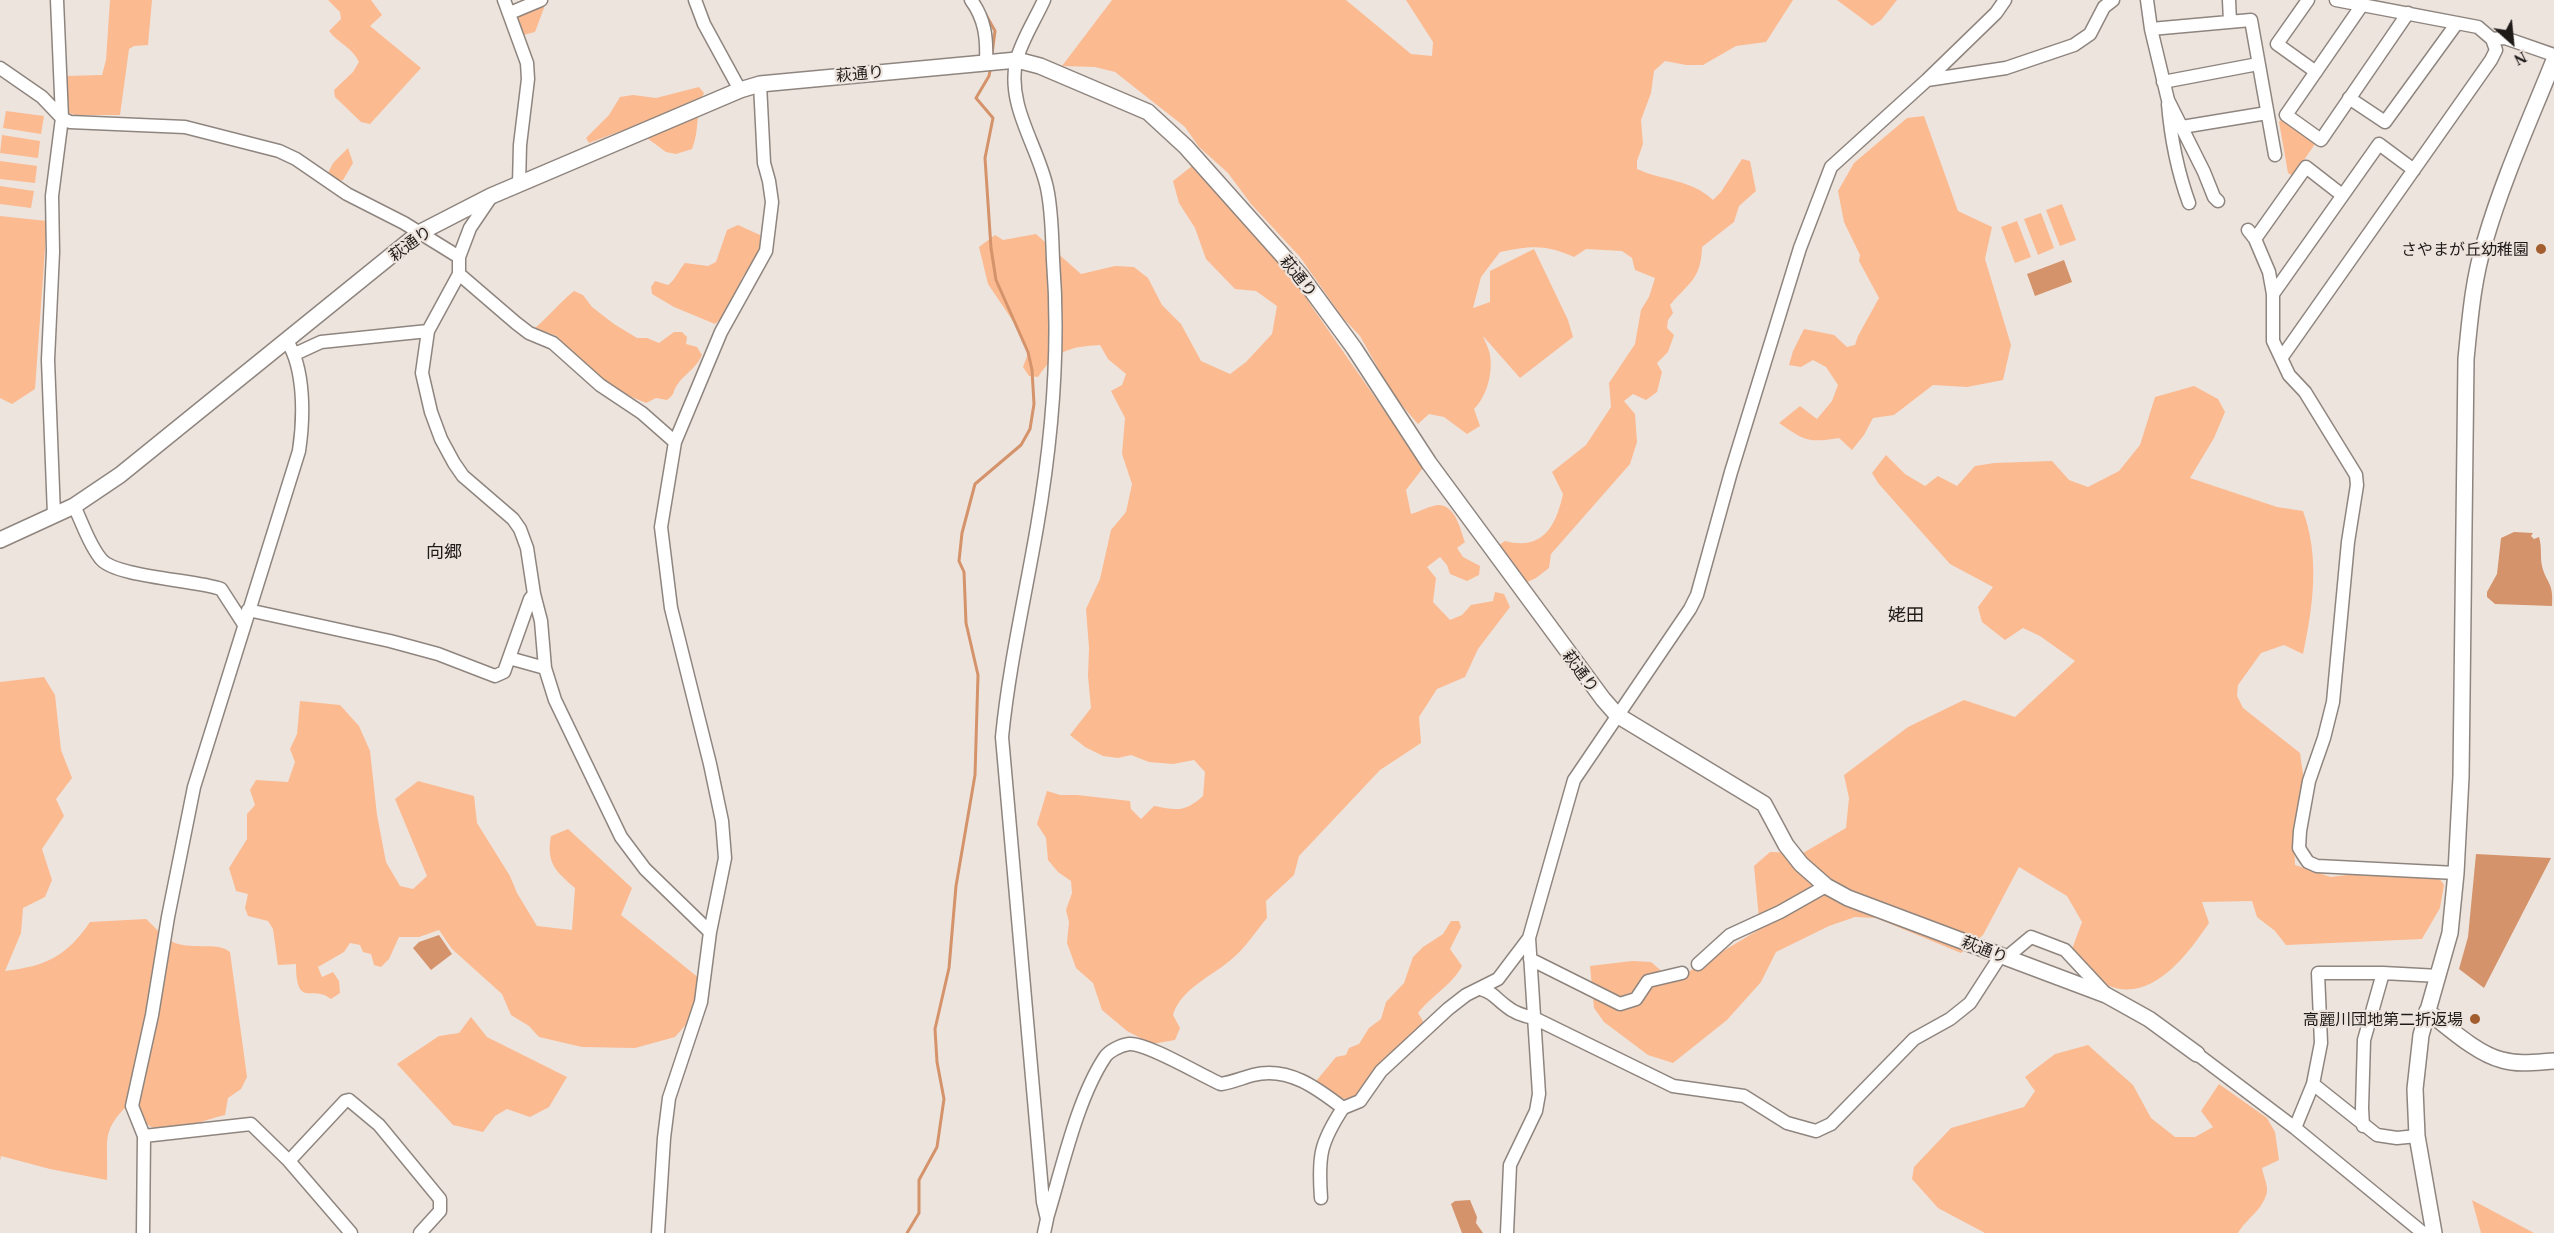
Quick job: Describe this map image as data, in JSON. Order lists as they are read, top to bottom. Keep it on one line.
{"streets":{"street":["萩通り"]},"districts":["向郷","姥田"],"places":["さやまが丘幼稚園","高麗川団地第二折返場"],"north":"bottom right"}
